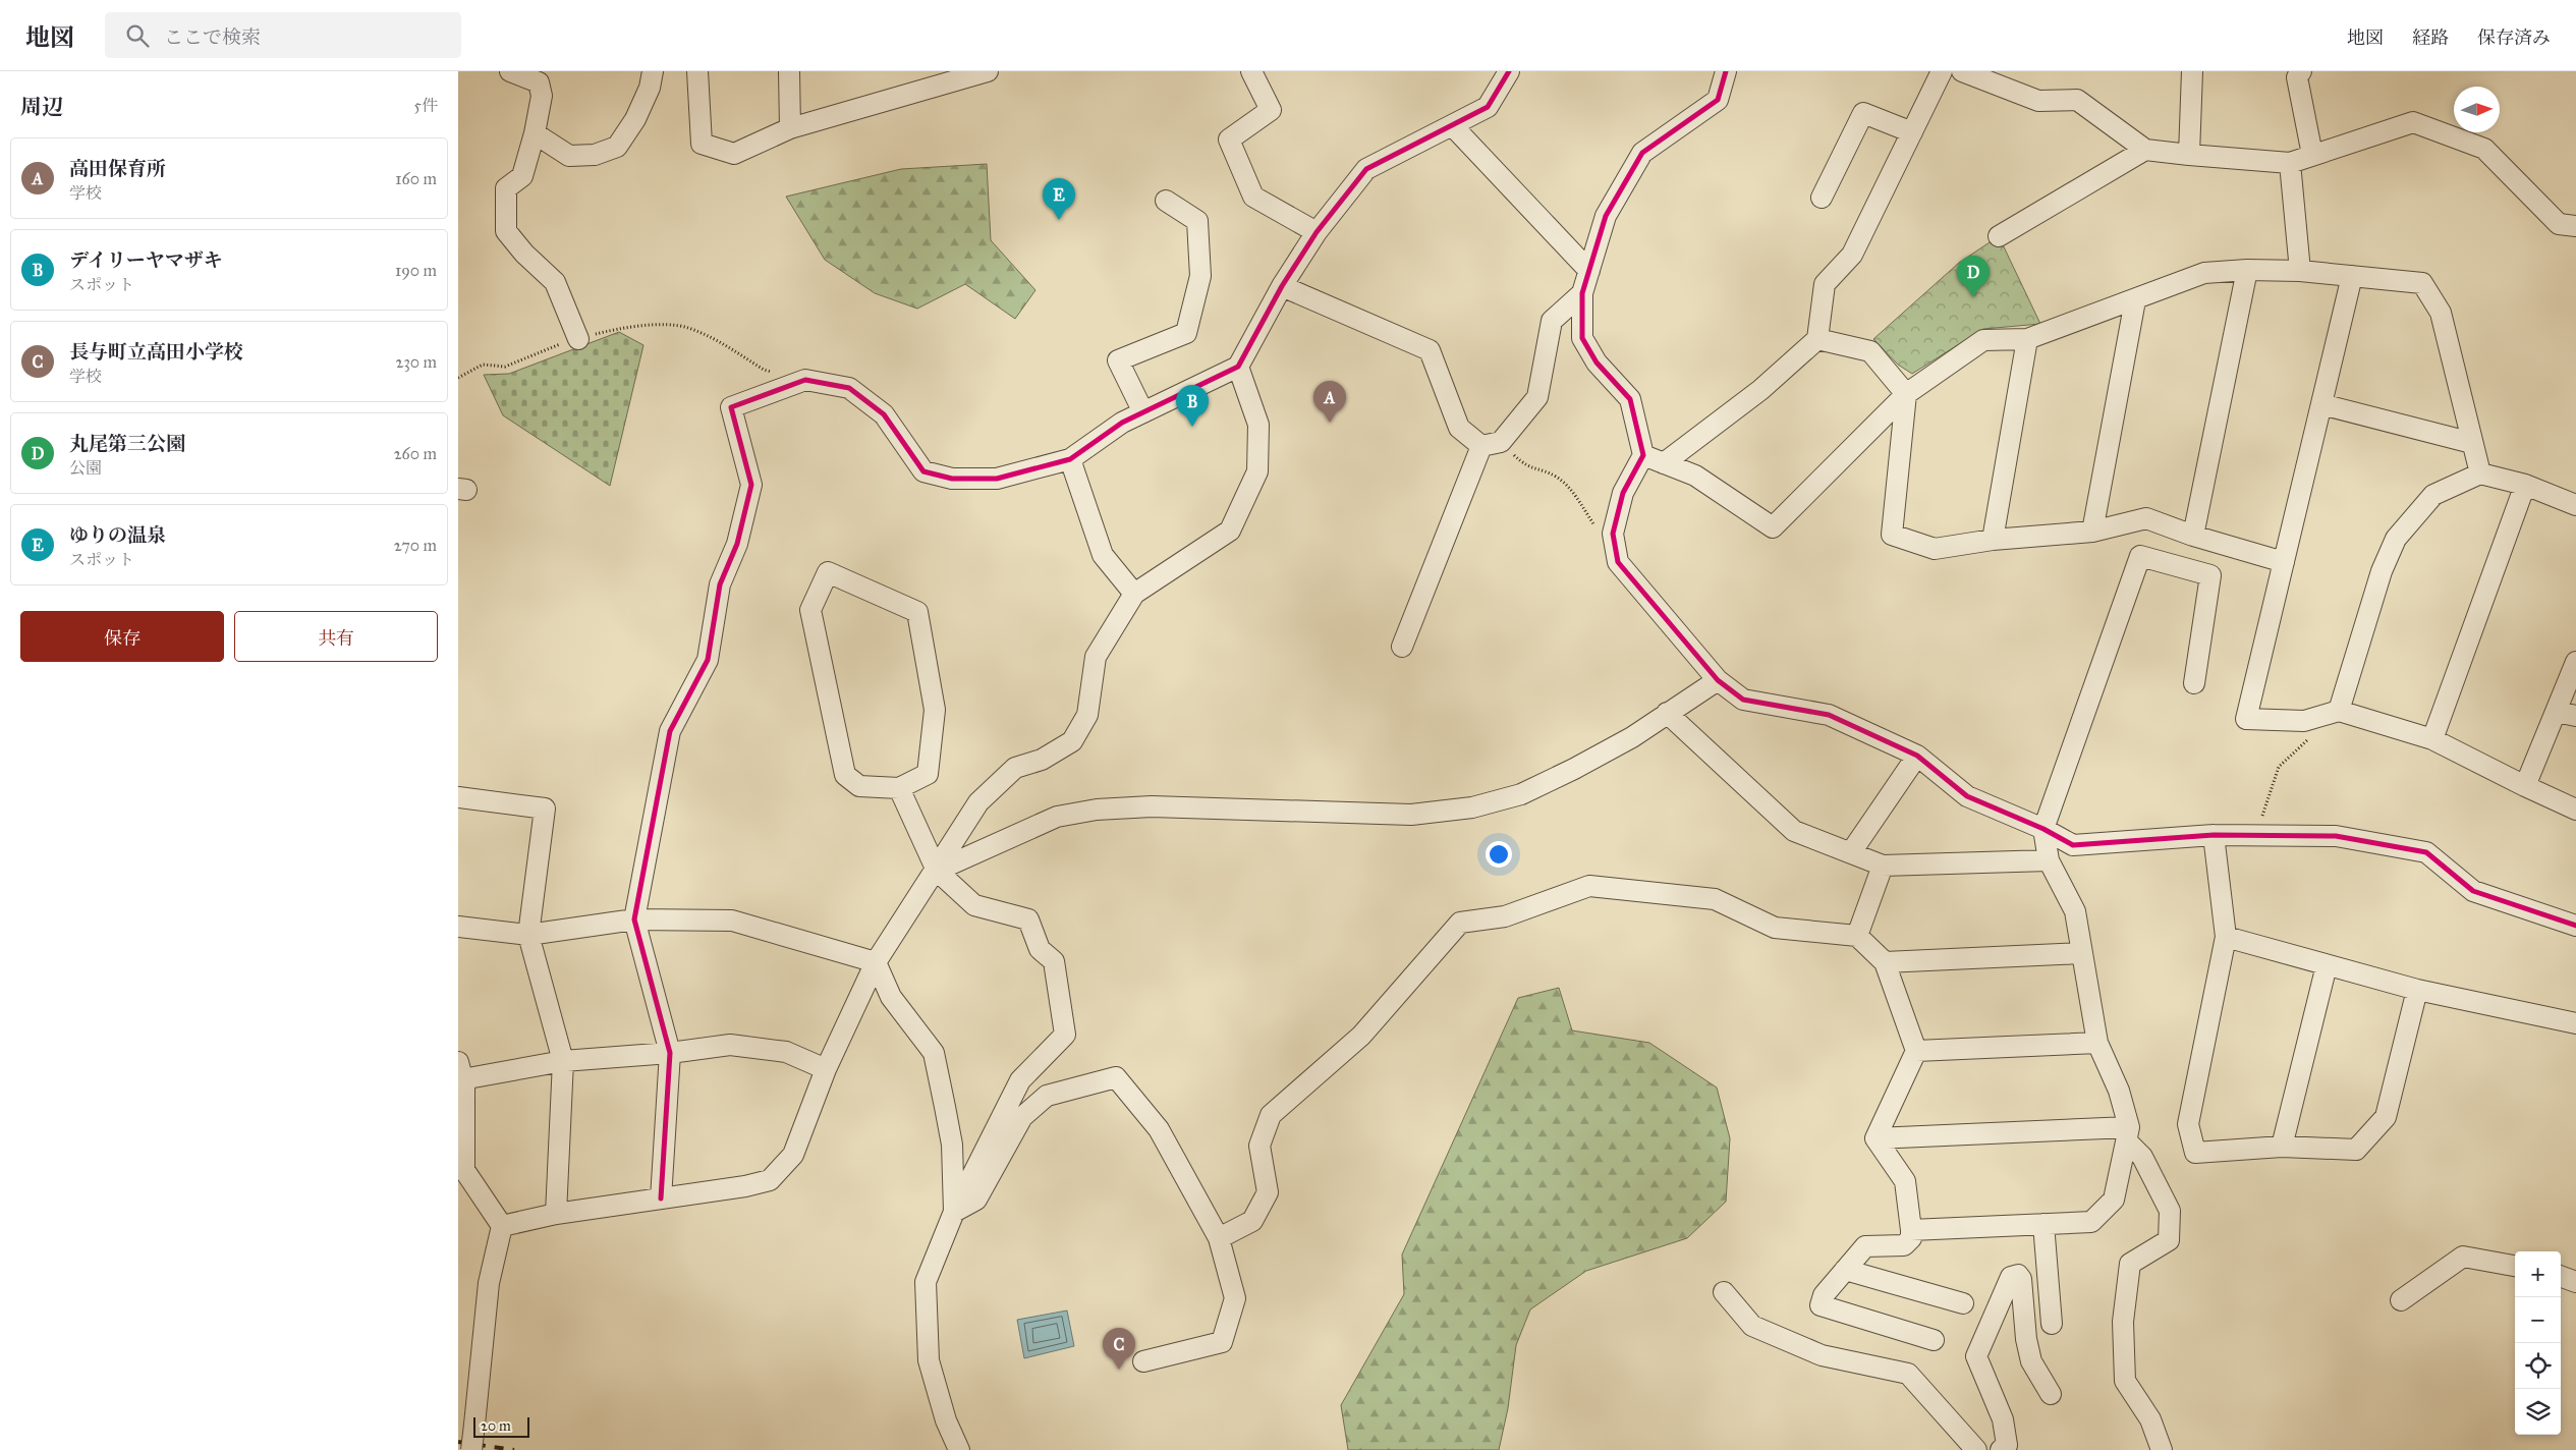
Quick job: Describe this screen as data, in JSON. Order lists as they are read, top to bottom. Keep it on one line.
{"scale_bar":"20 m","north":"right","page":{"header":"地図","search":"ここで検索","nav":["地図","経路","保存済み"],"heading":["周辺","5件"],"list":[{"mark":"A","name":"高田保育所","note":"学校","value":"160 m"},{"mark":"B","name":"デイリーヤマザキ","note":"スポット","value":"190 m"},{"mark":"C","name":"長与町立高田小学校","note":"学校","value":"230 m"},{"mark":"D","name":"丸尾第三公園","note":"公園","value":"260 m"},{"mark":"E","name":"ゆりの温泉","note":"スポット","value":"270 m"}],"pins":["E","D","A","B","C"],"buttons":["保存","共有"],"map_buttons":["+","−"],"scale":"20 m"}}
